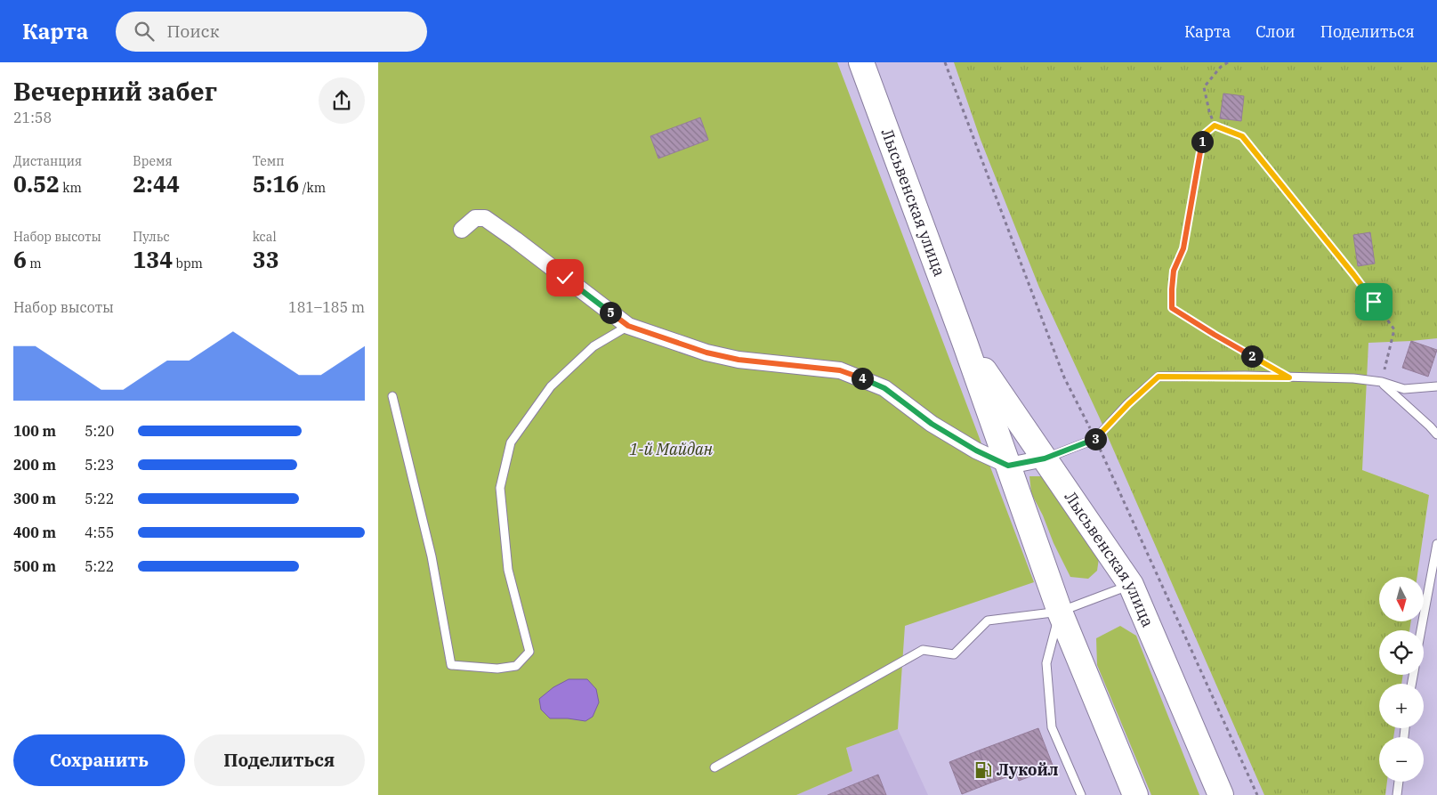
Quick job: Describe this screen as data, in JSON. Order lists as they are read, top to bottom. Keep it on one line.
{"streets":{"main road":["Лысьвенская улица"]},"parks":["1-й Майдан"],"places":{"fuel station":["Лукойл"]},"north":"bottom","page":{"header":"Карта","search":"Поиск","nav":["Карта","Слои","Поделиться"],"heading":["Вечерний забег","21:58"],"pins":["1","5","2","4","3"],"stats":[["Дистанция","0.52 km"],["Время","2:44"],["Темп","5:16 /km"],["Набор высоты","6 m"],["Пульс","134 bpm"],["kcal","33"]],"chart":["Набор высоты","181–185 m"],"list":[{"name":"100 m","note":"5:20"},{"name":"200 m","note":"5:23"},{"name":"300 m","note":"5:22"},{"name":"400 m","note":"4:55"},{"name":"500 m","note":"5:22"}],"map_buttons":["+","−"],"buttons":["Сохранить","Поделиться"]}}
